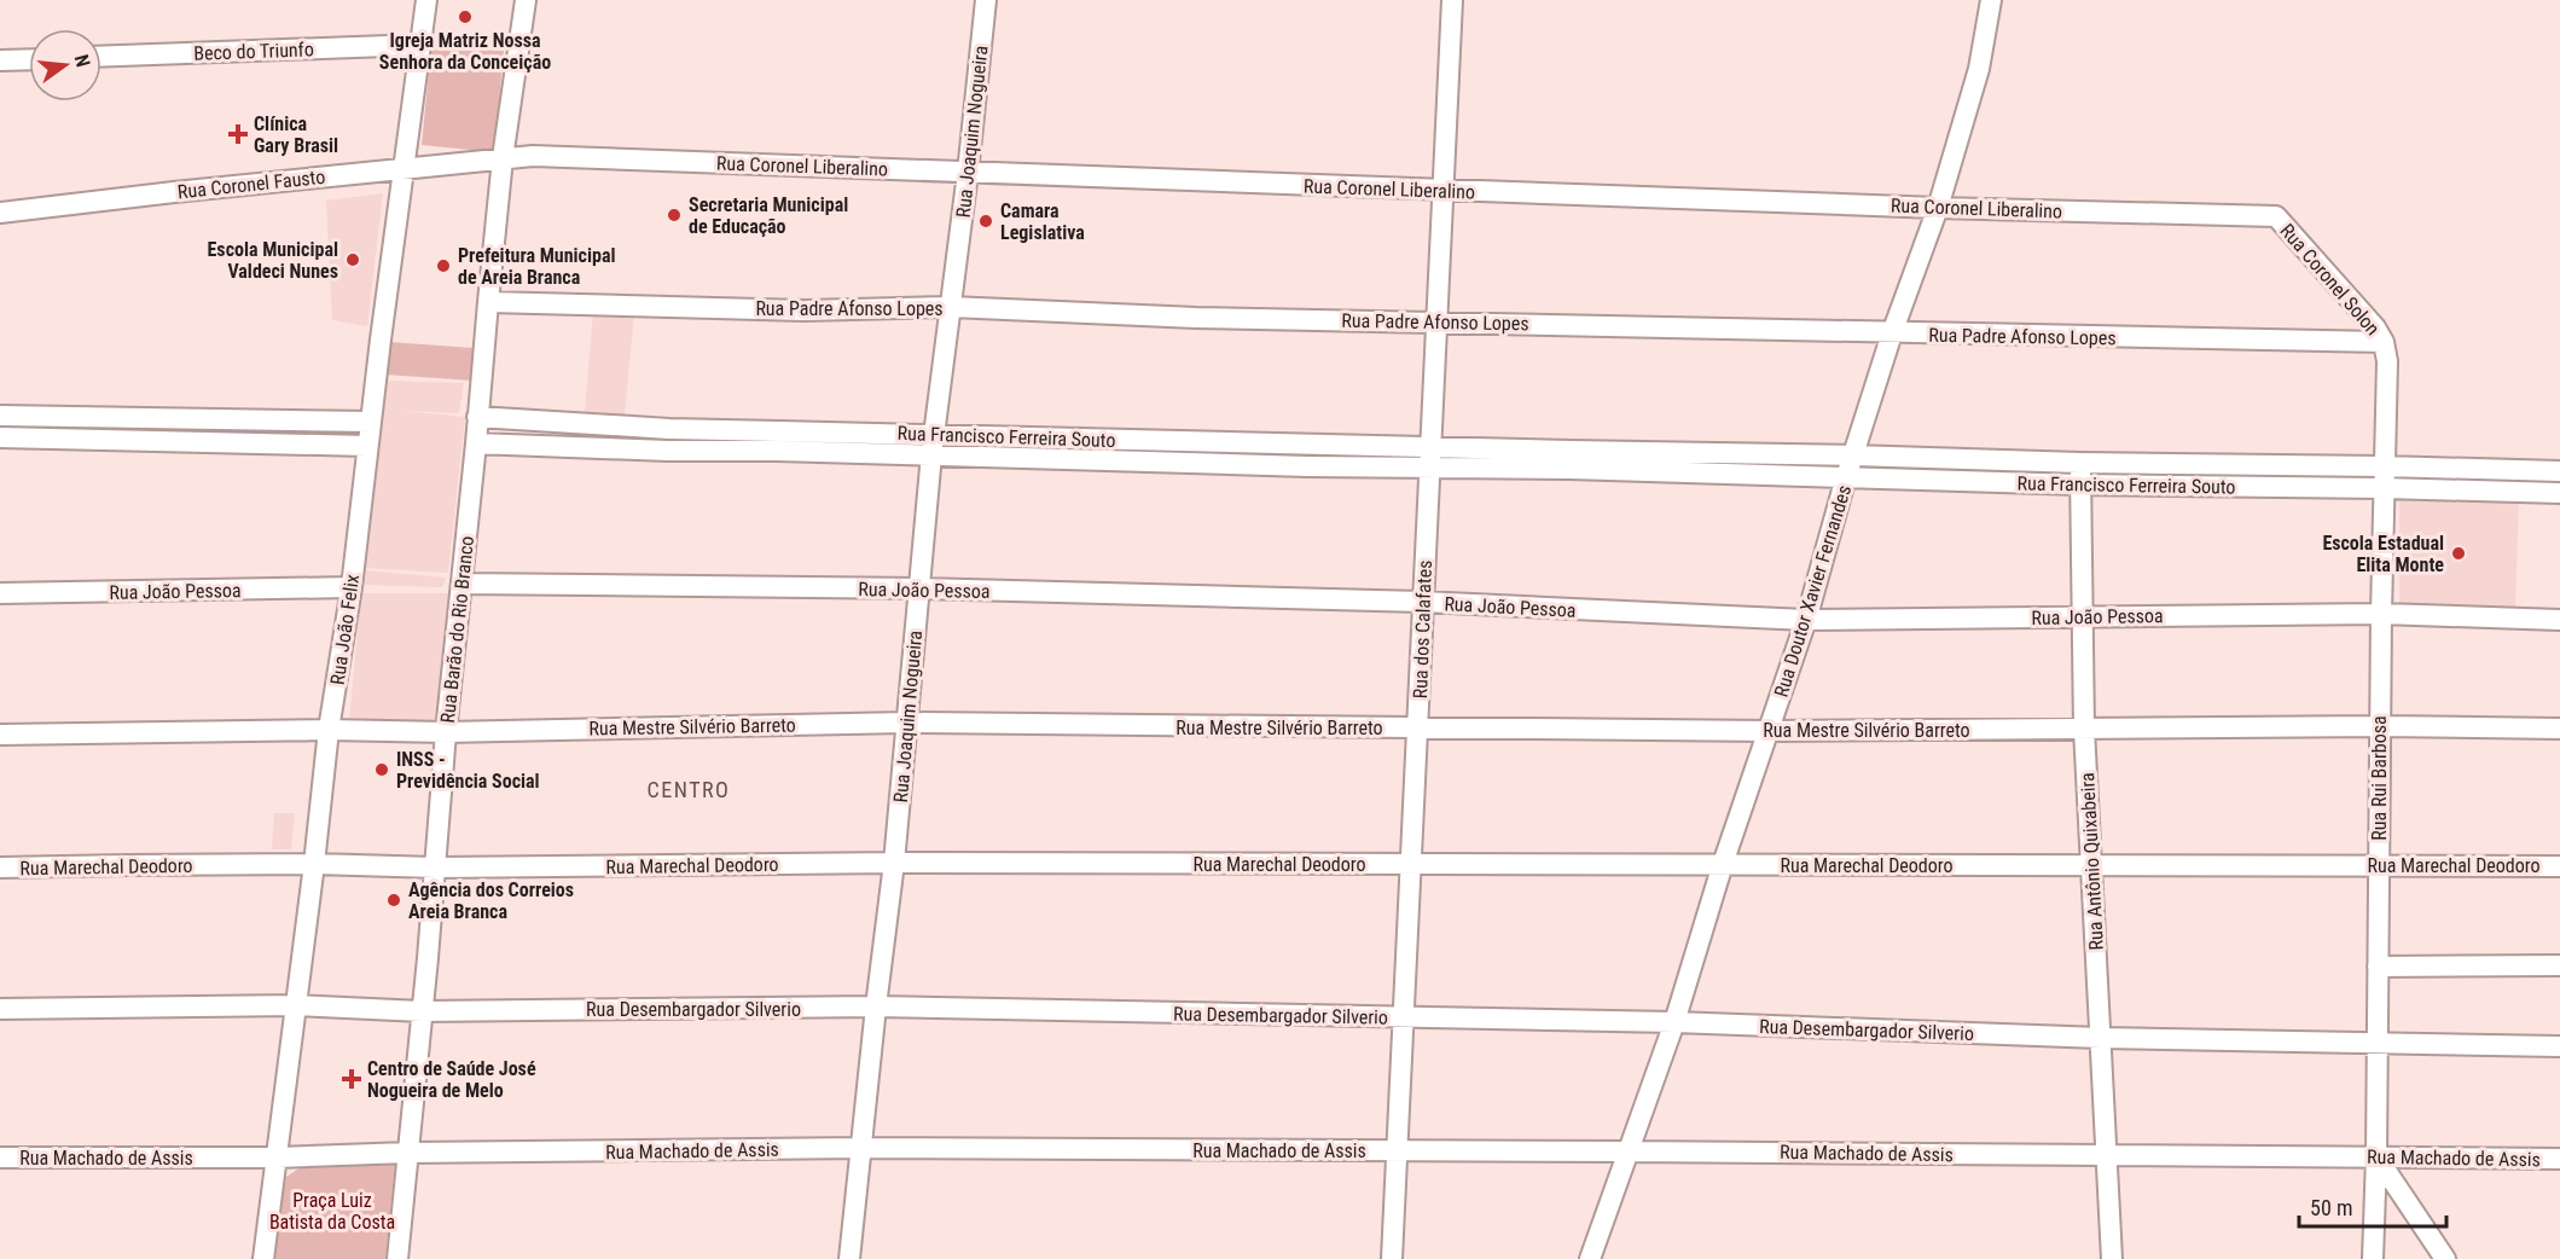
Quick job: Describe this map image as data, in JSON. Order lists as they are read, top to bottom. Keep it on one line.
{"streets":{"street":["Beco do Triunfo","Rua Joaquim Nogueira","Rua Coronel Liberalino","Rua Coronel Fausto","Rua Coronel Solon","Rua Padre Afonso Lopes","Rua Francisco Ferreira Souto","Rua João Pessoa","Rua Doutor Xavier Fernandes","Rua João Felix","Rua Barão do Rio Branco","Rua dos Calafates","Rua Mestre Silvério Barreto","Rua Rui Barbosa","Rua Antônio Quixabeira","Rua Marechal Deodoro","Rua Desembargador Silverio","Rua Machado de Assis"]},"crossings":[["Beco do Triunfo","Rua João Felix"],["Rua Joaquim Nogueira","Rua Coronel Liberalino"],["Rua Joaquim Nogueira","Rua Padre Afonso Lopes"],["Rua Joaquim Nogueira","Rua Francisco Ferreira Souto"],["Rua Joaquim Nogueira","Rua João Pessoa"],["Rua Joaquim Nogueira","Rua Mestre Silvério Barreto"],["Rua Joaquim Nogueira","Rua Marechal Deodoro"],["Rua Joaquim Nogueira","Rua Desembargador Silverio"],["Rua Joaquim Nogueira","Rua Machado de Assis"],["Rua Coronel Liberalino","Rua Coronel Fausto"],["Rua Coronel Liberalino","Rua Coronel Solon"],["Rua Coronel Liberalino","Rua Doutor Xavier Fernandes"],["Rua Coronel Liberalino","Rua Barão do Rio Branco"],["Rua Coronel Liberalino","Rua dos Calafates"],["Rua Coronel Fausto","Rua João Felix"],["Rua Coronel Fausto","Rua Barão do Rio Branco"],["Rua Coronel Solon","Rua Padre Afonso Lopes"],["Rua Coronel Solon","Rua Rui Barbosa"],["Rua Padre Afonso Lopes","Rua Doutor Xavier Fernandes"],["Rua Padre Afonso Lopes","Rua Barão do Rio Branco"],["Rua Padre Afonso Lopes","Rua dos Calafates"],["Rua Padre Afonso Lopes","Rua Rui Barbosa"],["Rua Francisco Ferreira Souto","Rua Doutor Xavier Fernandes"],["Rua Francisco Ferreira Souto","Rua Barão do Rio Branco"],["Rua Francisco Ferreira Souto","Rua dos Calafates"],["Rua Francisco Ferreira Souto","Rua Rui Barbosa"],["Rua Francisco Ferreira Souto","Rua Antônio Quixabeira"],["Rua João Pessoa","Rua Doutor Xavier Fernandes"],["Rua João Pessoa","Rua João Felix"],["Rua João Pessoa","Rua Barão do Rio Branco"],["Rua João Pessoa","Rua dos Calafates"],["Rua João Pessoa","Rua Rui Barbosa"],["Rua João Pessoa","Rua Antônio Quixabeira"],["Rua Doutor Xavier Fernandes","Rua Mestre Silvério Barreto"],["Rua Doutor Xavier Fernandes","Rua Marechal Deodoro"],["Rua Doutor Xavier Fernandes","Rua Desembargador Silverio"],["Rua Doutor Xavier Fernandes","Rua Machado de Assis"],["Rua João Felix","Rua Mestre Silvério Barreto"],["Rua João Felix","Rua Marechal Deodoro"],["Rua João Felix","Rua Desembargador Silverio"],["Rua João Felix","Rua Machado de Assis"],["Rua Barão do Rio Branco","Rua Mestre Silvério Barreto"],["Rua Barão do Rio Branco","Rua Marechal Deodoro"],["Rua Barão do Rio Branco","Rua Desembargador Silverio"],["Rua Barão do Rio Branco","Rua Machado de Assis"],["Rua dos Calafates","Rua Mestre Silvério Barreto"],["Rua dos Calafates","Rua Marechal Deodoro"],["Rua dos Calafates","Rua Desembargador Silverio"],["Rua dos Calafates","Rua Machado de Assis"],["Rua Mestre Silvério Barreto","Rua Rui Barbosa"],["Rua Mestre Silvério Barreto","Rua Antônio Quixabeira"],["Rua Rui Barbosa","Rua Marechal Deodoro"],["Rua Rui Barbosa","Rua Desembargador Silverio"],["Rua Rui Barbosa","Rua Machado de Assis"],["Rua Antônio Quixabeira","Rua Marechal Deodoro"],["Rua Antônio Quixabeira","Rua Desembargador Silverio"],["Rua Antônio Quixabeira","Rua Machado de Assis"]],"districts":["CENTRO"],"parks":["Praça Luiz Batista da Costa"],"places":{"other":["Igreja Matriz Nossa Senhora da Conceição","Secretaria Municipal de Educação","Camara Legislativa","Escola Municipal Valdeci Nunes","Prefeitura Municipal de Areia Branca","Escola Estadual Elita Monte","INSS - Previdência Social","Agência dos Correios Areia Branca"],"health":["Clínica Gary Brasil","Centro de Saúde José Nogueira de Melo"]},"scale_bar":"50 m","north":"right"}
